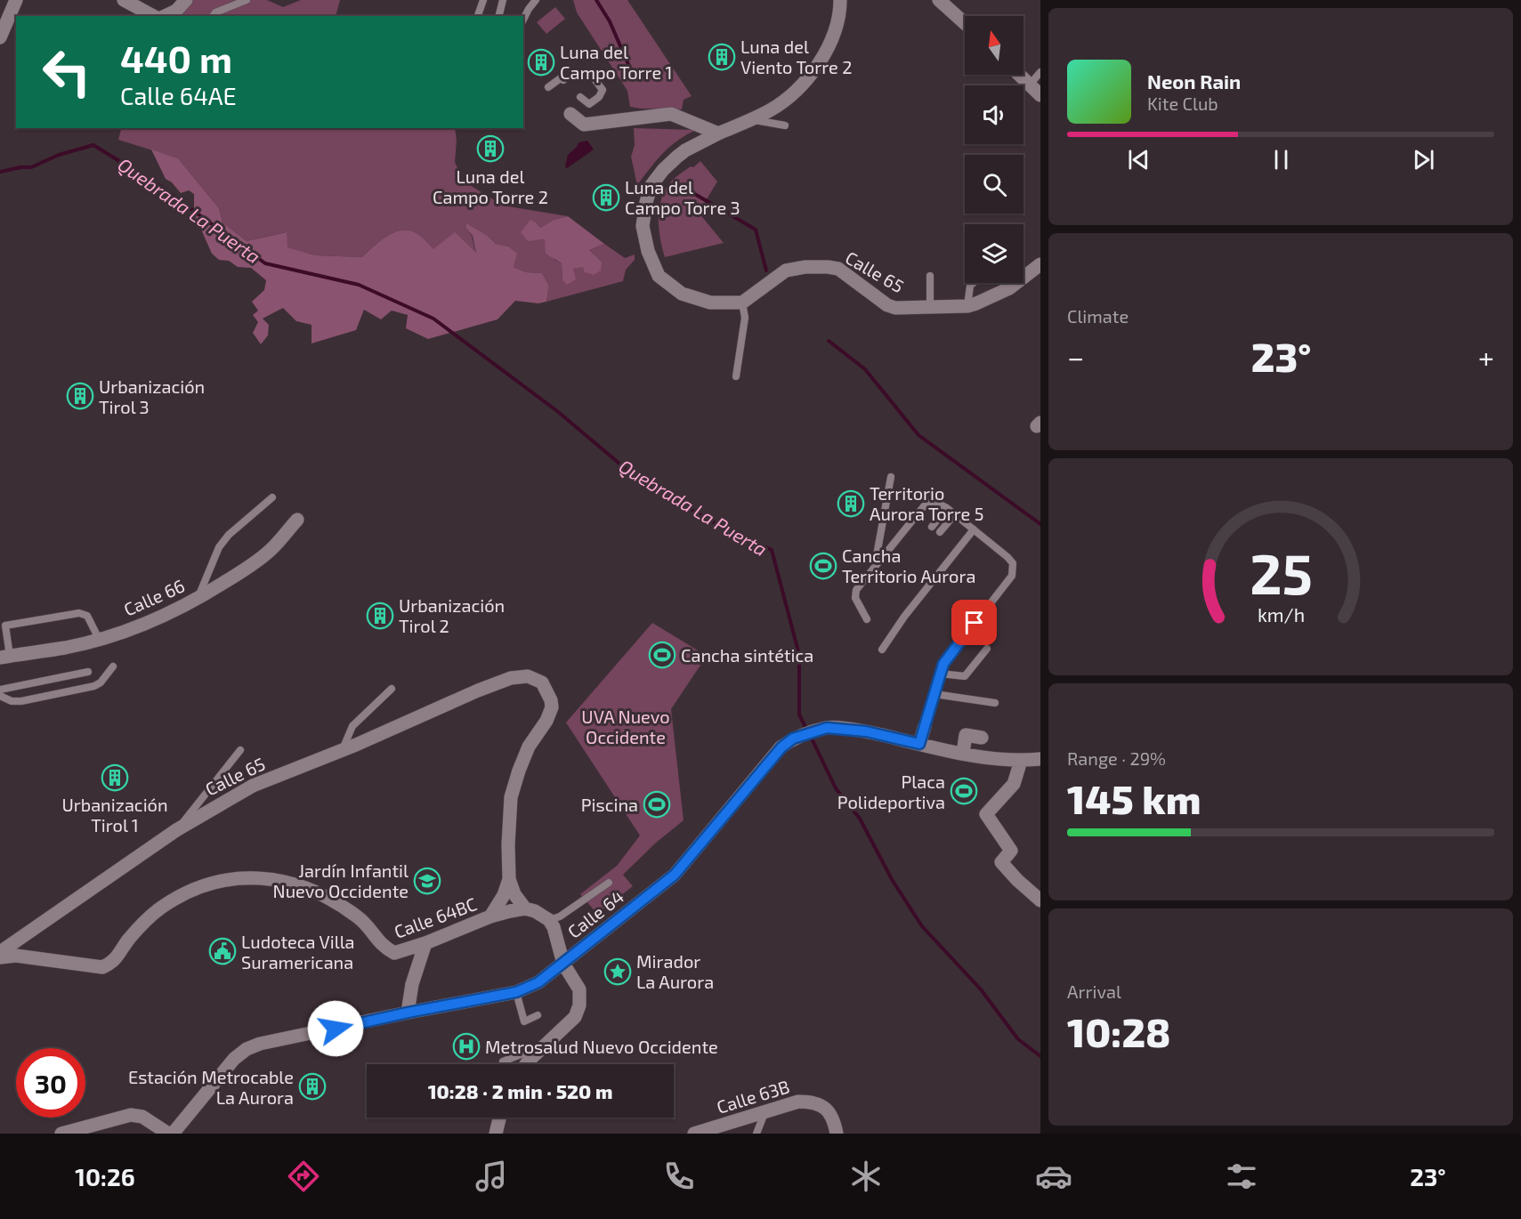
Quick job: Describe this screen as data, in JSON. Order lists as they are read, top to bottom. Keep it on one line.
{"streets":{"street":["Calle 65","Calle 66","Calle 64","Calle 64BC","Calle 63B"]},"water":["Quebrada La Puerta"],"parks":["UVA Nuevo Occidente"],"places":{"building":["Luna del Viento Torre 2","Luna del Campo Torre 1","Luna del Campo Torre 2","Luna del Campo Torre 3","Urbanización Tirol 3","Territorio Aurora Torre 5","Urbanización Tirol 2","Urbanización Tirol 1","Estación Metrocable La Aurora"],"sports":["Cancha Territorio Aurora","Cancha sintética","Placa Polideportiva","Piscina"],"school or university":["Jardín Infantil Nuevo Occidente"],"public building":["Ludoteca Villa Suramericana"],"place":["Mirador La Aurora"],"hospital":["Metrosalud Nuevo Occidente"]},"north":"top","page":{"turn":["440 m","Calle 64AE"],"song":["Neon Rain","Kite Club"],"tile":["Climate",["Range · 29%","145 km"],["Arrival","10:28"]],"heat":["−","23°","+"],"limit":"30","trip":"10:28 · 2 min · 520 m","tabs":["10:26","23°"],"gauge":["25","km/h"]}}
